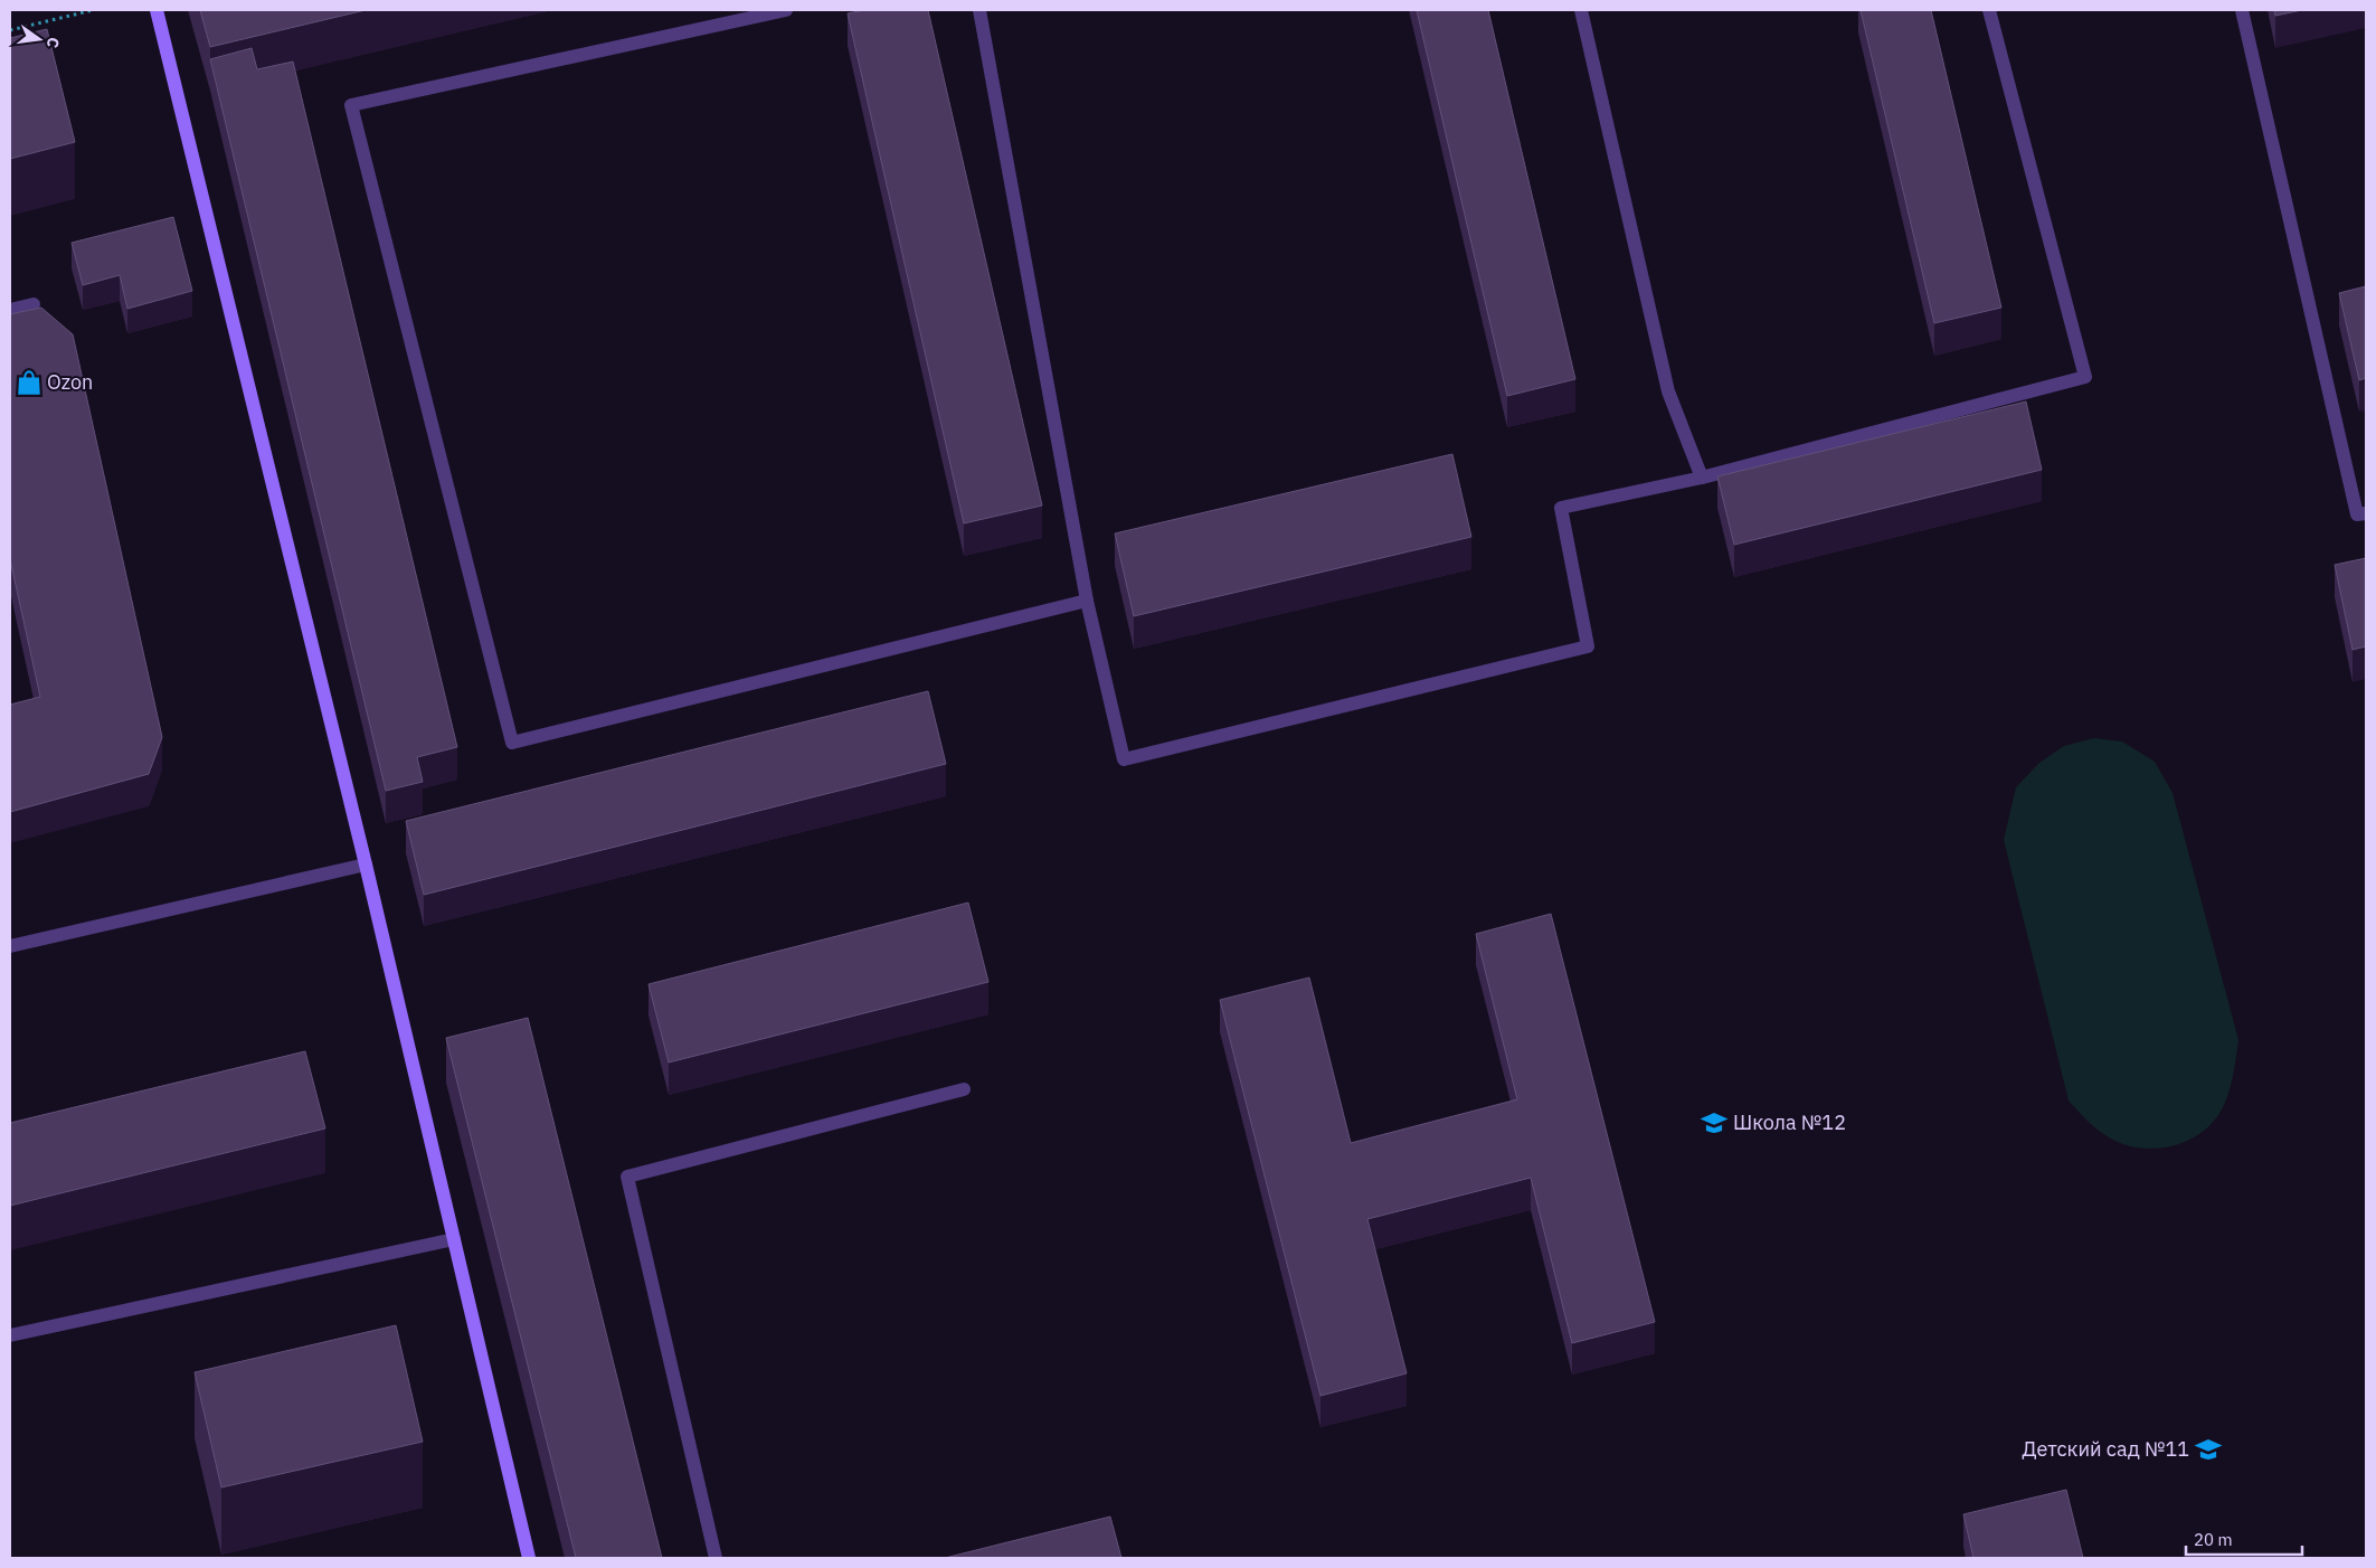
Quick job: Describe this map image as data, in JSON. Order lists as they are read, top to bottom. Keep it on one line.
{"places":{"shop":["Ozon"],"school or university":["Школа №12","Детский сад №11"]},"scale_bar":"20 m","north":"right"}
